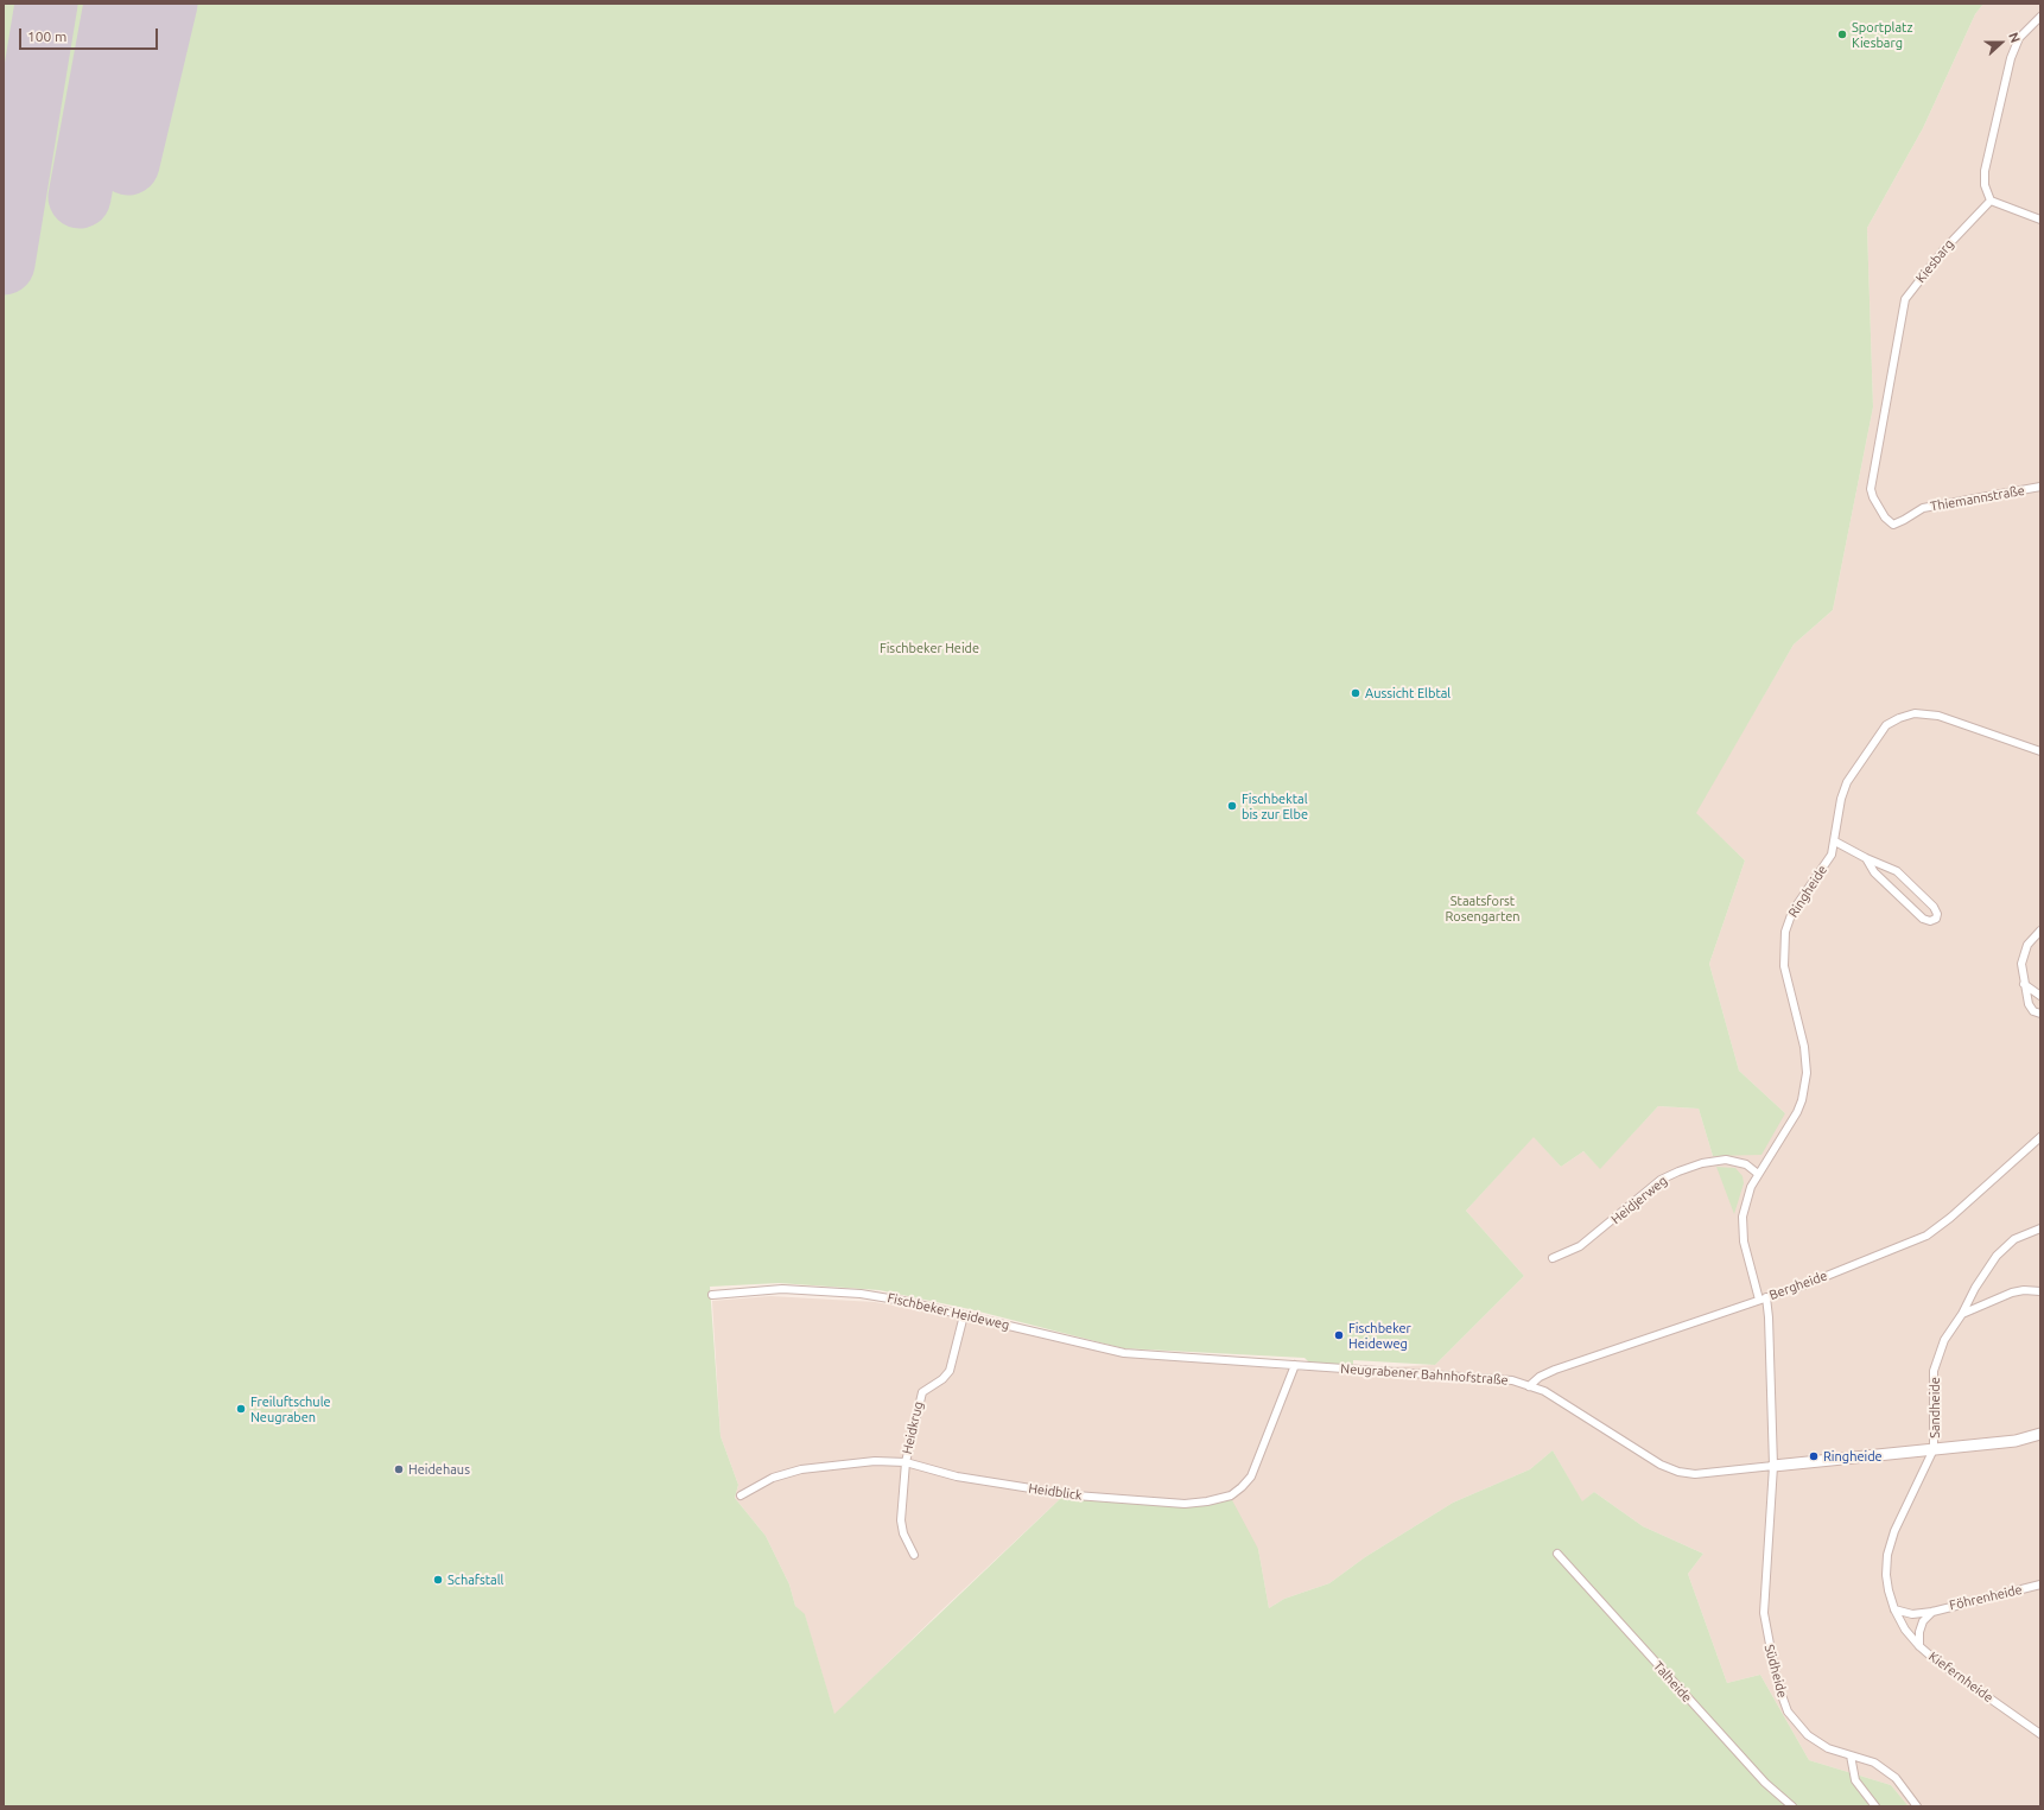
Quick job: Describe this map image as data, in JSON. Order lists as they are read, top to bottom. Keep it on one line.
{"streets":{"street":["Kiesbarg","Thiemannstraße","Ringheide","Heidjerweg","Bergheide","Fischbeker Heideweg","Neugrabener Bahnhofstraße","Sandheide","Heidkrug","Heidblick","Föhrenheide","Südheide","Kiefernheide","Talheide"]},"crossings":[["Kiesbarg","Thiemannstraße"],["Ringheide","Heidjerweg"],["Ringheide","Bergheide"],["Ringheide","Neugrabener Bahnhofstraße"],["Ringheide","Südheide"],["Bergheide","Neugrabener Bahnhofstraße"],["Fischbeker Heideweg","Neugrabener Bahnhofstraße"],["Fischbeker Heideweg","Heidkrug"],["Fischbeker Heideweg","Heidblick"],["Neugrabener Bahnhofstraße","Sandheide"],["Neugrabener Bahnhofstraße","Heidblick"],["Neugrabener Bahnhofstraße","Südheide"],["Neugrabener Bahnhofstraße","Kiefernheide"],["Sandheide","Kiefernheide"],["Heidkrug","Heidblick"],["Föhrenheide","Kiefernheide"]],"parks":["Fischbeker Heide","Staatsforst Rosengarten"],"places":["Sportplatz Kiesbarg","Aussicht Elbtal","Fischbektal bis zur Elbe","Fischbeker Heideweg","Freiluftschule Neugraben","Ringheide","Heidehaus","Schafstall"],"scale_bar":"100 m","north":"right"}
